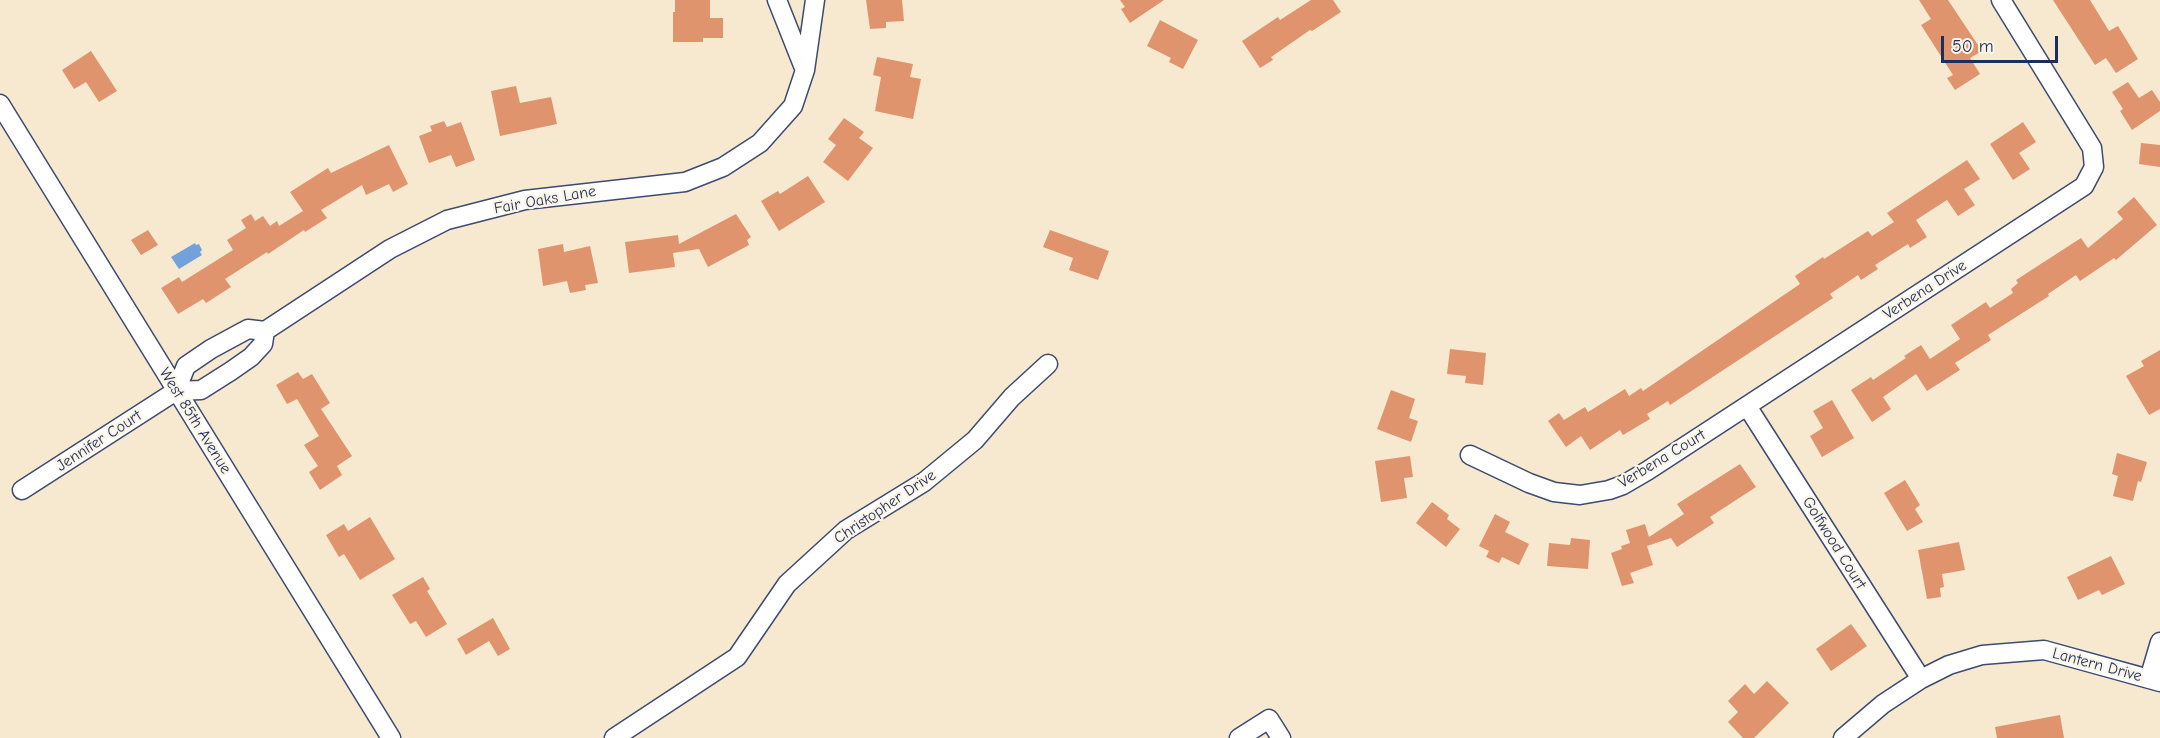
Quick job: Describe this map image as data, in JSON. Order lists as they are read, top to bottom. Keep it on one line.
{"streets":{"street":["Fair Oaks Lane","Verbena Drive","West 85th Avenue","Jennifer Court","Verbena Court","Christopher Drive","Golfwood Court","Lantern Drive"]},"crossings":[["Fair Oaks Lane","West 85th Avenue"],["Fair Oaks Lane","Jennifer Court"],["Verbena Drive","Verbena Court"],["Verbena Drive","Golfwood Court"],["West 85th Avenue","Jennifer Court"],["Verbena Court","Golfwood Court"],["Golfwood Court","Lantern Drive"]],"scale_bar":"50 m"}
